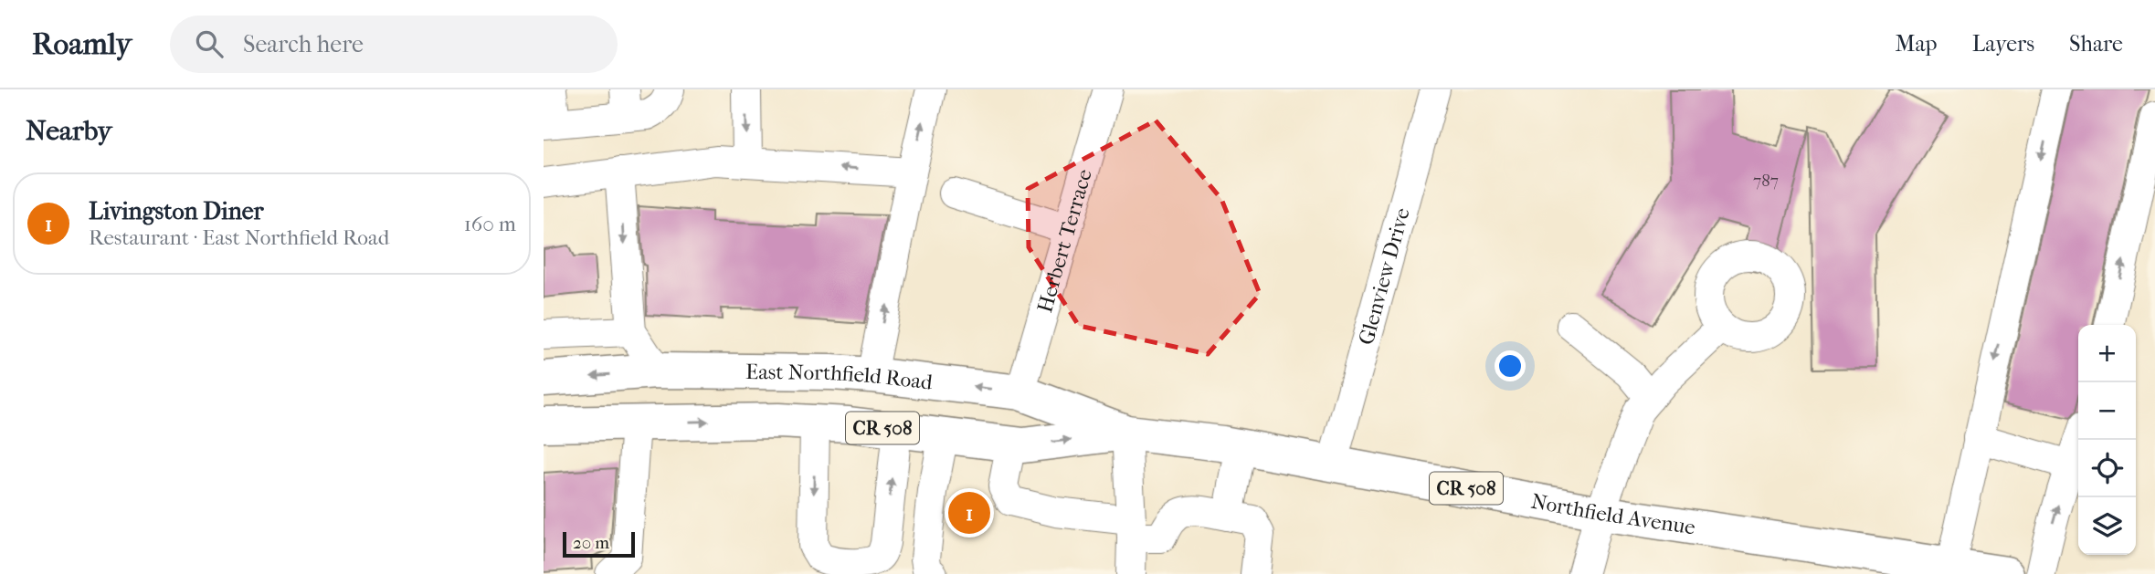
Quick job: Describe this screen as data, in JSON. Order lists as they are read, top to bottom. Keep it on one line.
{"streets":{"main road":["East Northfield Road","CR 508","Northfield Avenue"],"street":["Herbert Terrace","Glenview Drive"]},"crossings":[["Herbert Terrace","East Northfield Road"],["Glenview Drive","Northfield Avenue"],["East Northfield Road","Northfield Avenue"]],"house_numbers":["787"],"scale_bar":"20 m","page":{"header":"Roamly","search":"Search here","nav":["Map","Layers","Share"],"heading":"Nearby","list":[{"mark":"1","name":"Livingston Diner","note":"Restaurant · East Northfield Road","value":"160 m"}],"map_buttons":["+","−"],"pins":"1","scale":"20 m"}}
